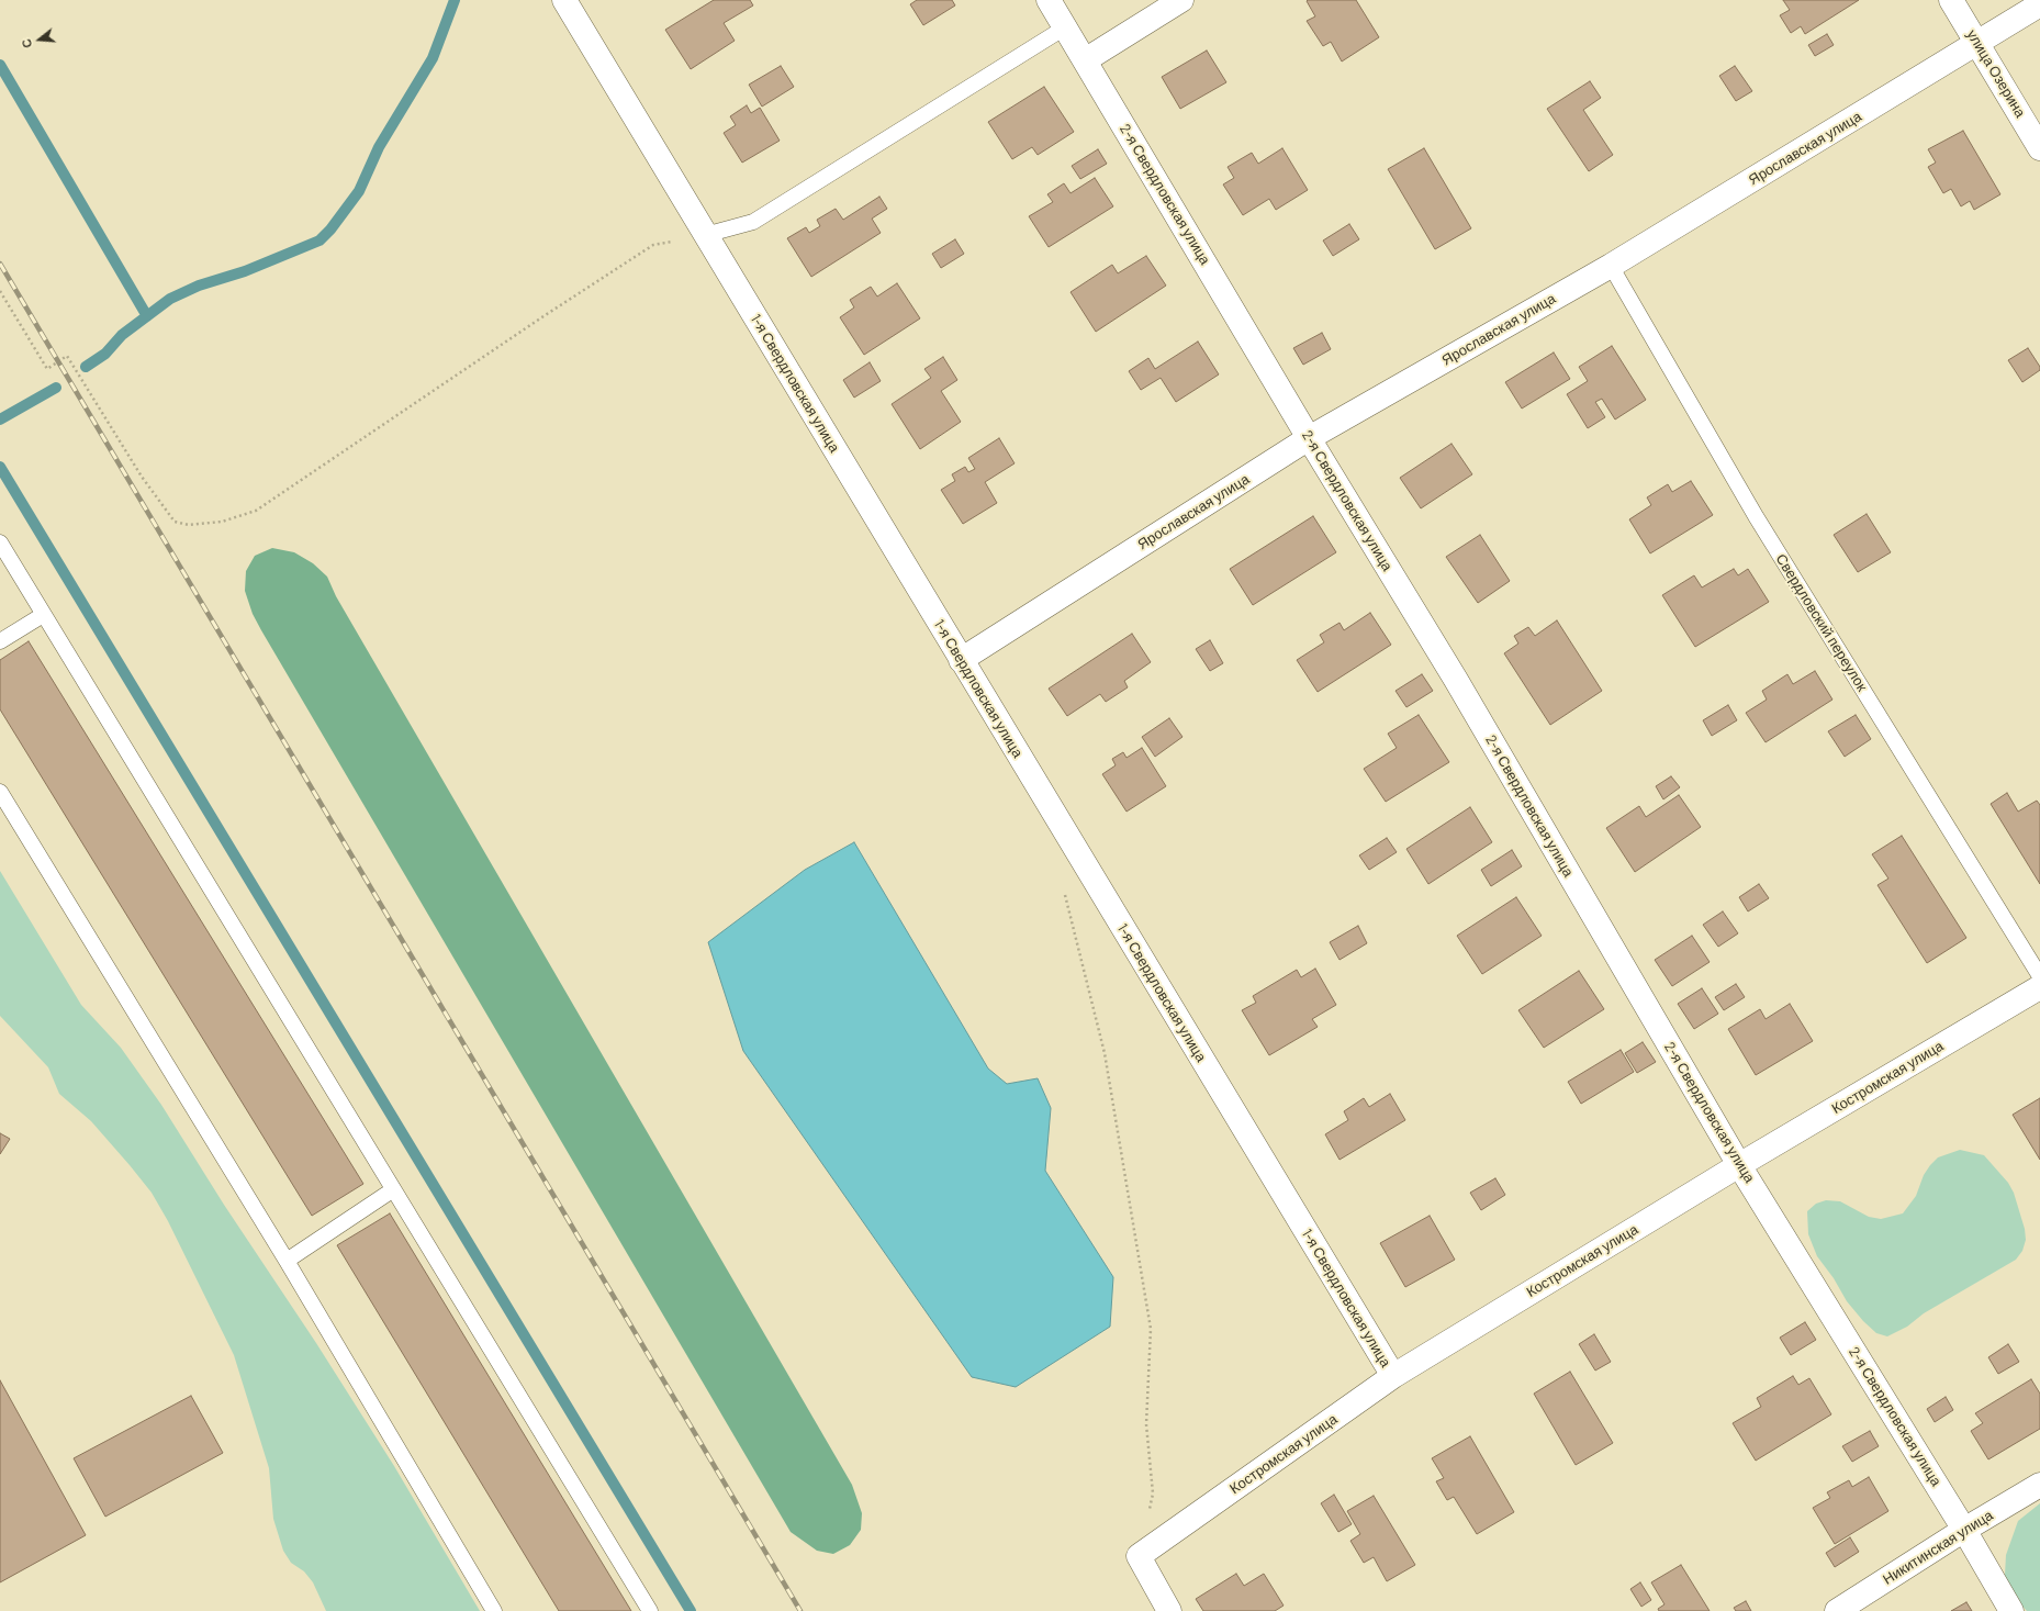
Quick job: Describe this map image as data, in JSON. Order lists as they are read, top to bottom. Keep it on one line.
{"streets":{"street":["улица Озерина","Ярославская улица","2-я Свердловская улица","1-я Свердловская улица","Костромская улица","Никитинская улица"],"lane":["Свердловский переулок"]},"crossings":[["улица Озерина","Ярославская улица"],["Ярославская улица","2-я Свердловская улица"],["Ярославская улица","1-я Свердловская улица"],["Ярославская улица","Свердловский переулок"],["2-я Свердловская улица","Костромская улица"],["2-я Свердловская улица","Никитинская улица"],["1-я Свердловская улица","Костромская улица"]],"north":"left"}
